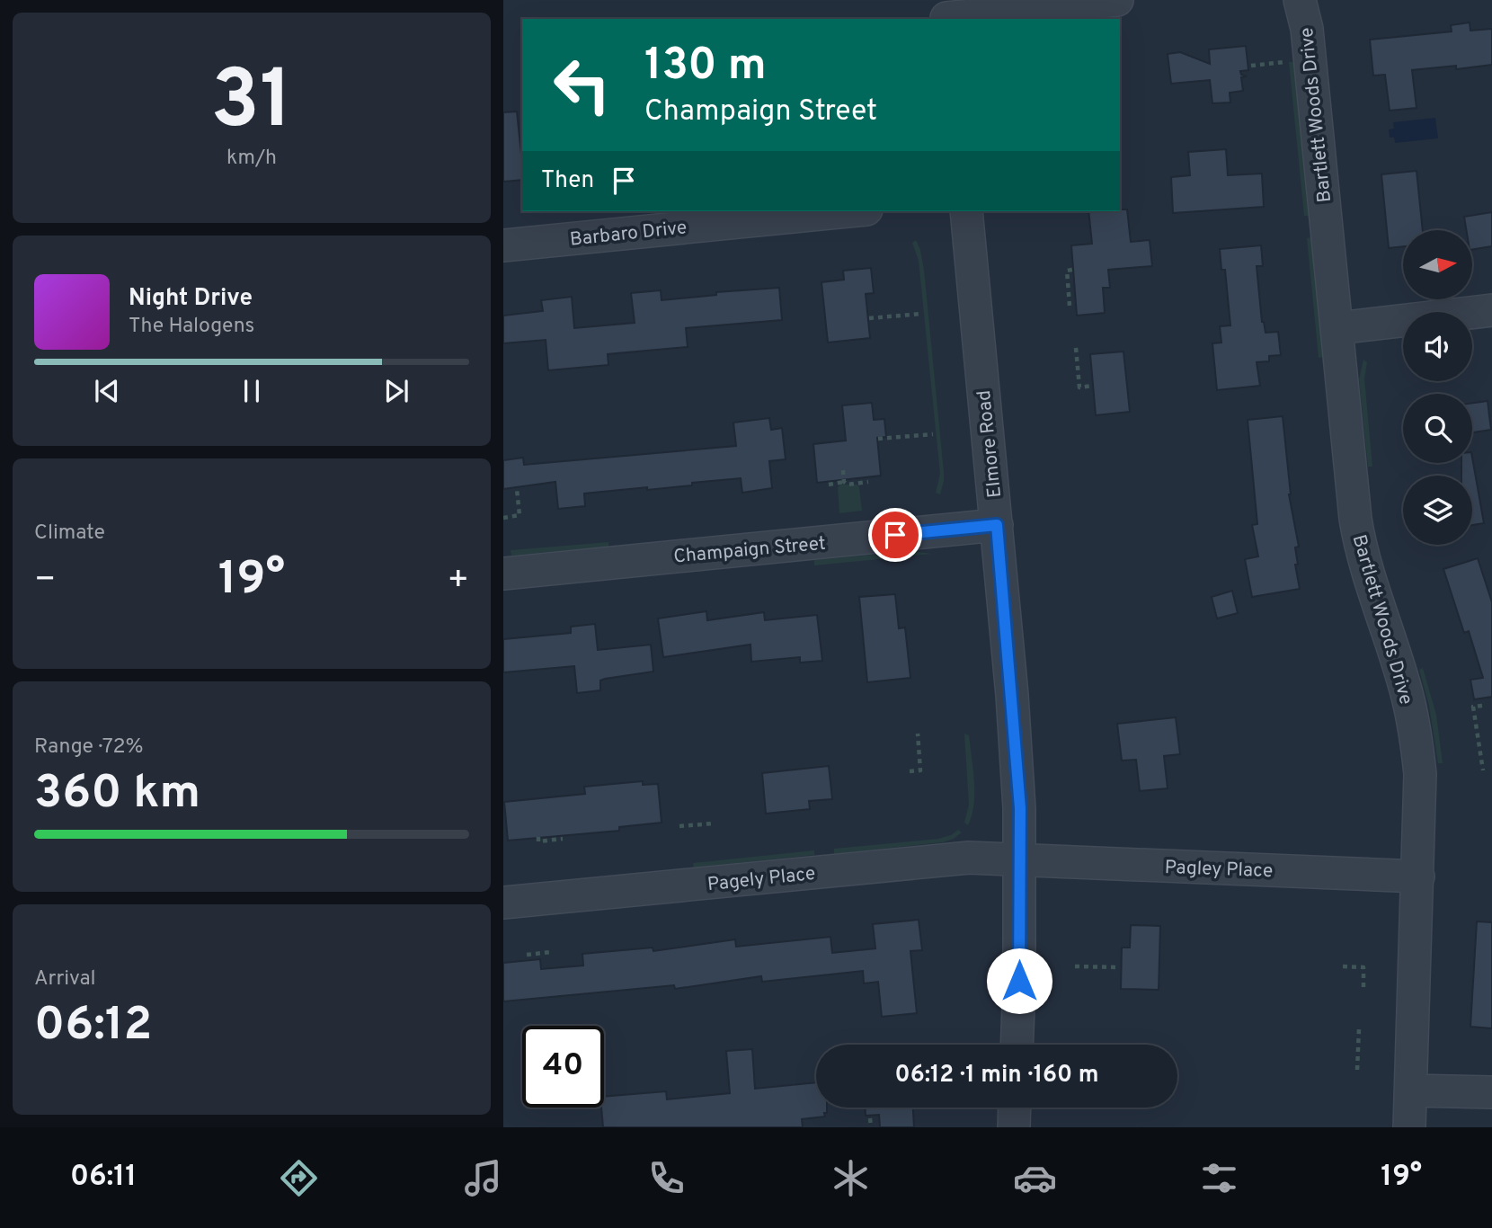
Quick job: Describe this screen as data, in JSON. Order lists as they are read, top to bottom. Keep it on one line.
{"streets":{"street":["Bartlett Woods Drive","Barbaro Drive","Elmore Road","Champaign Street","Pagley Place","Pagely Place"]},"crossings":[["Bartlett Woods Drive","Pagley Place"],["Elmore Road","Champaign Street"],["Elmore Road","Pagley Place"],["Elmore Road","Pagely Place"],["Pagley Place","Pagely Place"]],"north":"right","page":{"tile":[["31","km/h"],"Climate",["Range · 72%","360 km"],["Arrival","06:12"]],"turn":["130 m","Champaign Street"],"then":"Then","song":["Night Drive","The Halogens"],"heat":["−","19°","+"],"limit":"40","trip":"06:12 · 1 min · 160 m","tabs":["06:11","19°"]}}
